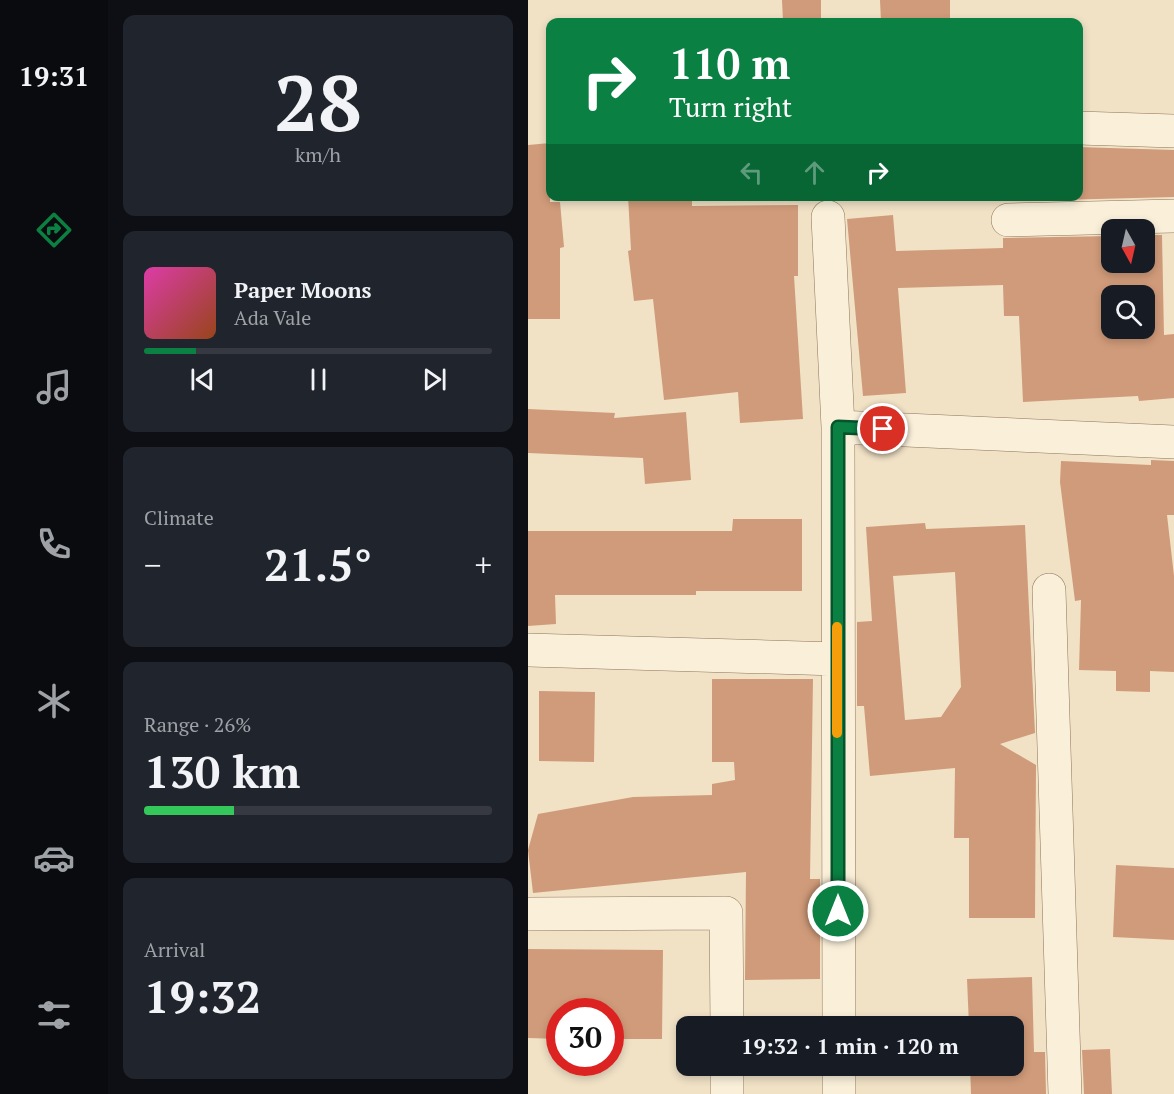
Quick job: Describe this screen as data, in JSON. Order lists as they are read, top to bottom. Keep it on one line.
{"north":"bottom","page":{"tabs":"19:31","tile":[["28","km/h"],"Climate",["Range · 26%","130 km"],["Arrival","19:32"]],"turn":["110 m","Turn right"],"song":["Paper Moons","Ada Vale"],"heat":["−","21.5°","+"],"limit":"30","trip":"19:32 · 1 min · 120 m"}}
